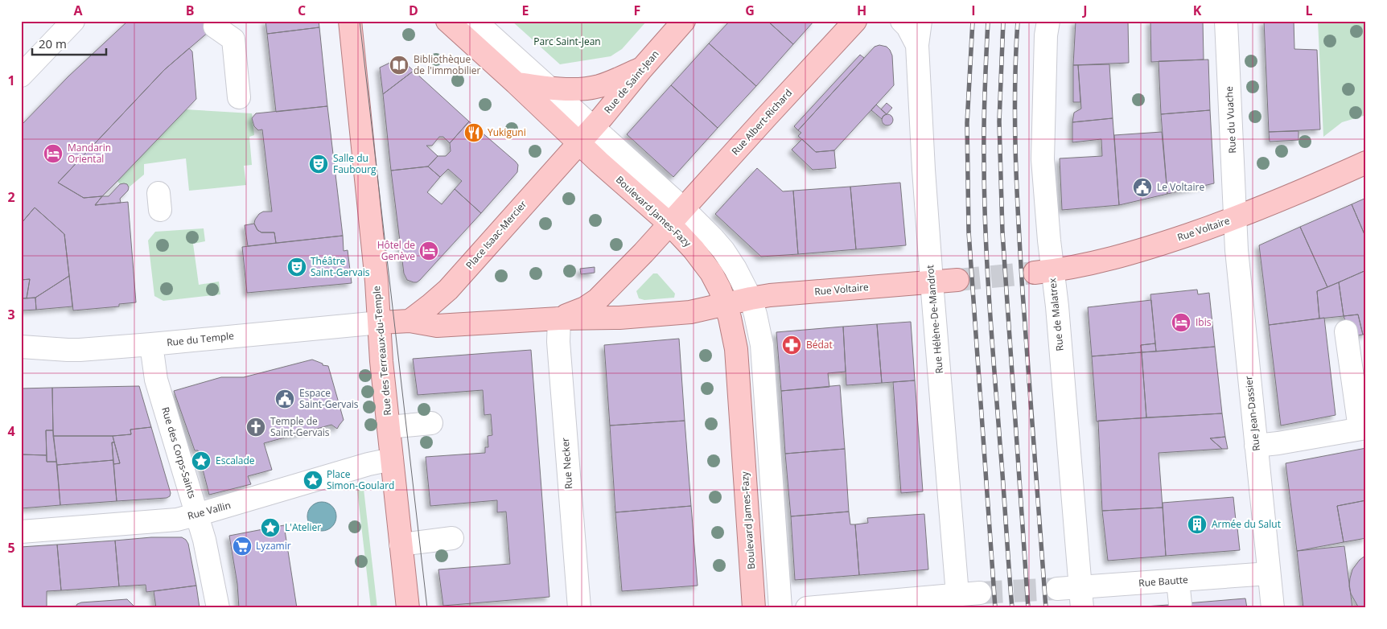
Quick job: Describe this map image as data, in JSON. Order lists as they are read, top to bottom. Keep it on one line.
{"streets":{"main road":["Rue de Saint-Jean","Rue Albert-Richard","Boulevard James-Fazy","Rue Voltaire","Place Isaac-Mercier","Rue des Terreaux-du-Temple"],"street":["Rue du Vuache","Rue de Malatrex","Rue Hélène-De-Mandrot","Rue du Temple","Rue Jean-Dassier","Rue des Corps-Saints","Rue Necker","Rue Vallin","Rue Bautte"]},"crossings":[["Rue de Saint-Jean","Boulevard James-Fazy"],["Rue de Saint-Jean","Place Isaac-Mercier"],["Rue du Vuache","Rue Voltaire"],["Rue du Vuache","Rue Jean-Dassier"],["Rue Albert-Richard","Boulevard James-Fazy"],["Boulevard James-Fazy","Rue Voltaire"],["Boulevard James-Fazy","Place Isaac-Mercier"],["Rue Voltaire","Rue de Malatrex"],["Rue Voltaire","Rue Hélène-De-Mandrot"],["Rue Voltaire","Rue Jean-Dassier"],["Rue de Malatrex","Rue Bautte"],["Rue du Temple","Rue des Terreaux-du-Temple"],["Rue du Temple","Rue des Corps-Saints"],["Rue des Terreaux-du-Temple","Rue Vallin"],["Rue Jean-Dassier","Rue Bautte"],["Rue des Corps-Saints","Rue Vallin"]],"parks":["Parc Saint-Jean"],"places":{"library":["Bibliothèque de l'immobilier"],"restaurant":["Yukiguni"],"hotel":["Mandarin Oriental","Hôtel de Genève","Ibis"],"theatre":["Salle du Faubourg","Théâtre Saint-Gervais"],"public building":["Le Voltaire","Espace Saint-Gervais"],"pharmacy":["Bédat"],"church":["Temple de Saint-Gervais"],"place":["Escalade","Place Simon-Goulard","L'Atelier"],"building":["Armée du Salut"],"supermarket":["Lyzamir"]},"scale_bar":"20 m","grid":{"columns":["A","B","C","D","E","F","G","H","I","J","K","L"],"rows":["1","2","3","4","5"]}}
